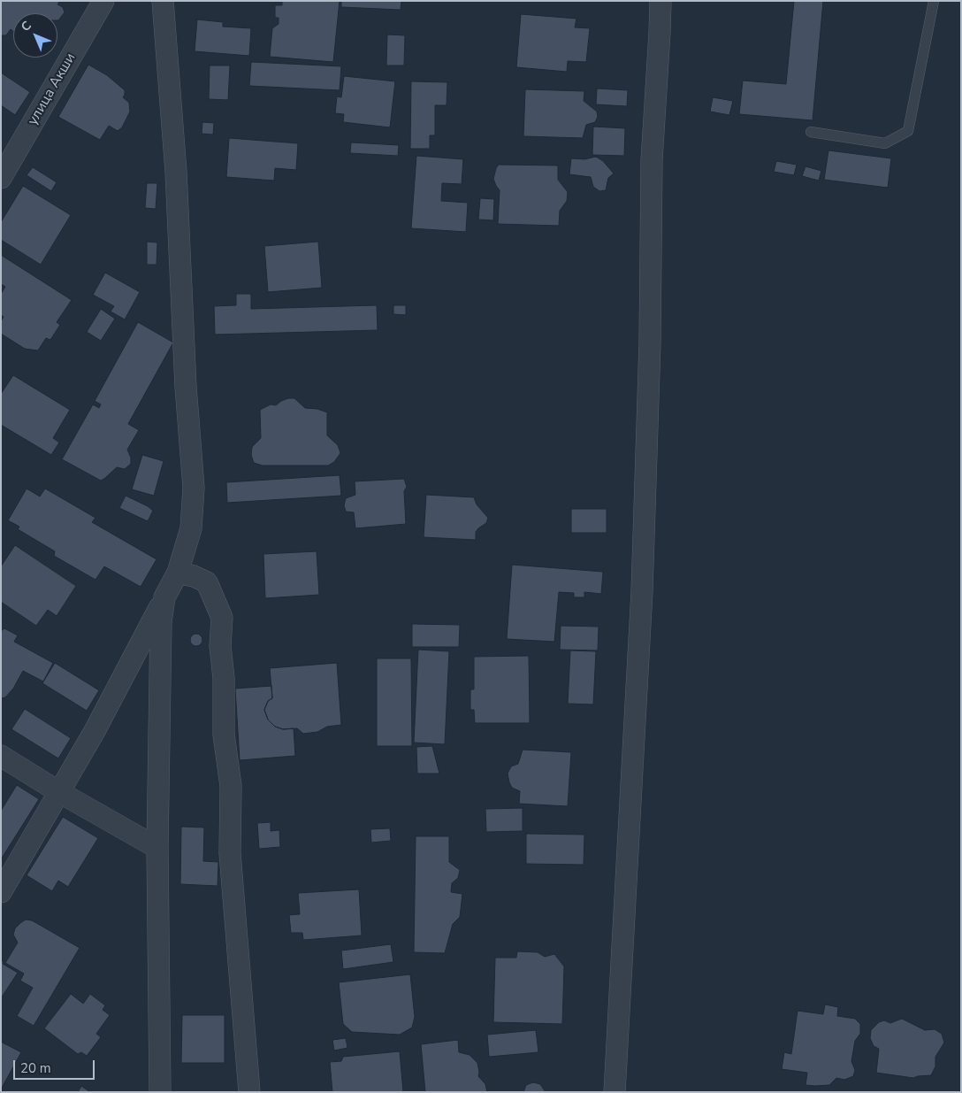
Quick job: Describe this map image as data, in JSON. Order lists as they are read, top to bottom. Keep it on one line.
{"streets":{"street":["улица Акши"]},"scale_bar":"20 m","north":"top left"}
